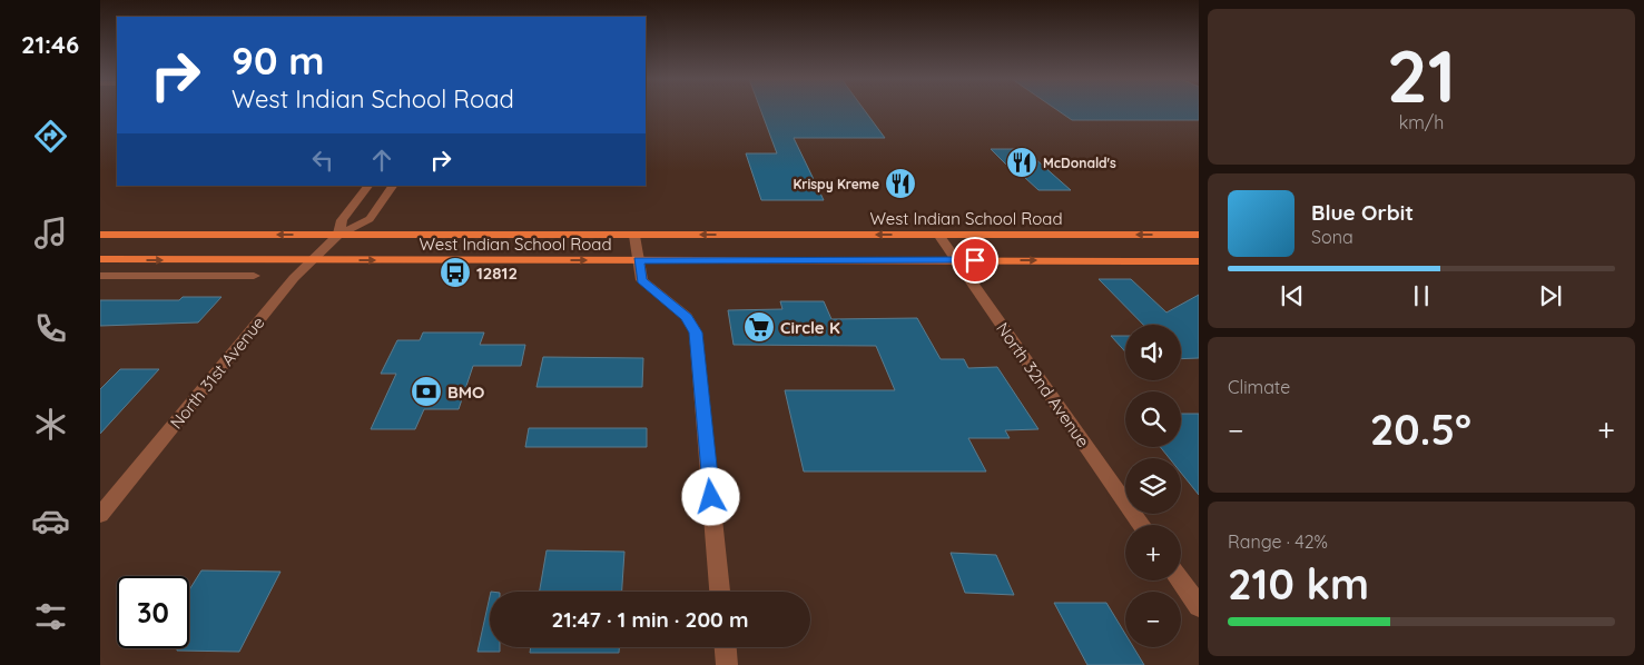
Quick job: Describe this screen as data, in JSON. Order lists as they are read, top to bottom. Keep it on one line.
{"streets":{"main road":["West Indian School Road"],"street":["North 31st Avenue","North 32nd Avenue"]},"crossings":[["West Indian School Road","North 31st Avenue"],["West Indian School Road","North 32nd Avenue"]],"places":{"restaurant":["McDonald's","Krispy Kreme"],"bus stop":["12812"],"supermarket":["Circle K"],"bank":["BMO"]},"page":{"tabs":"21:46","tile":[["21","km/h"],"Climate",["Range · 42%","210 km"]],"turn":["90 m","West Indian School Road"],"song":["Blue Orbit","Sona"],"map_buttons":["+","−"],"heat":["−","20.5°","+"],"limit":"30","trip":"21:47 · 1 min · 200 m"}}
